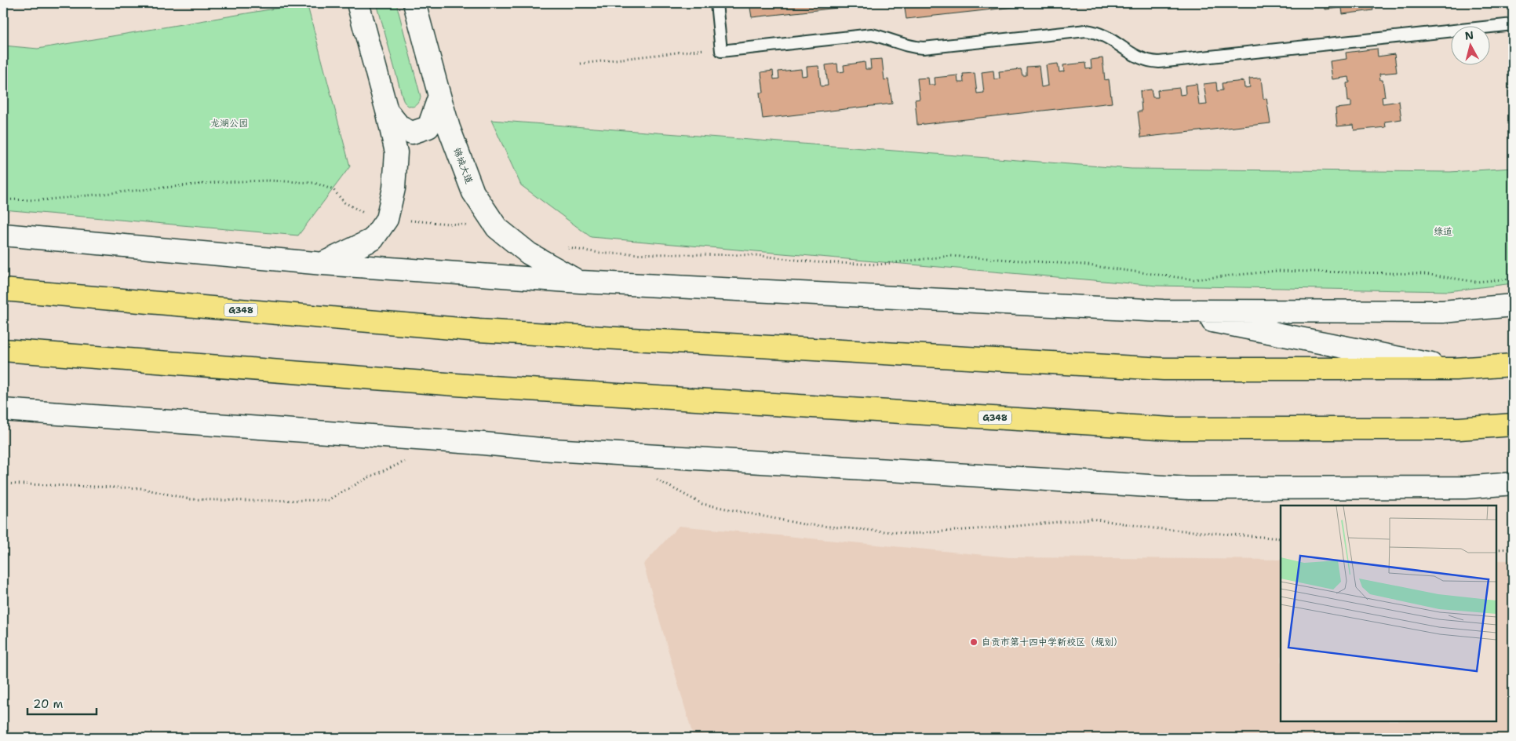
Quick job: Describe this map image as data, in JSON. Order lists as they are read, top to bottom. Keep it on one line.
{"streets":{"highway":["G348"],"street":["锦城大道"]},"parks":["龙湖公园","绿道"],"places":["自贡市第十四中学新校区（规划）"],"scale_bar":"20 m","north":"top"}
